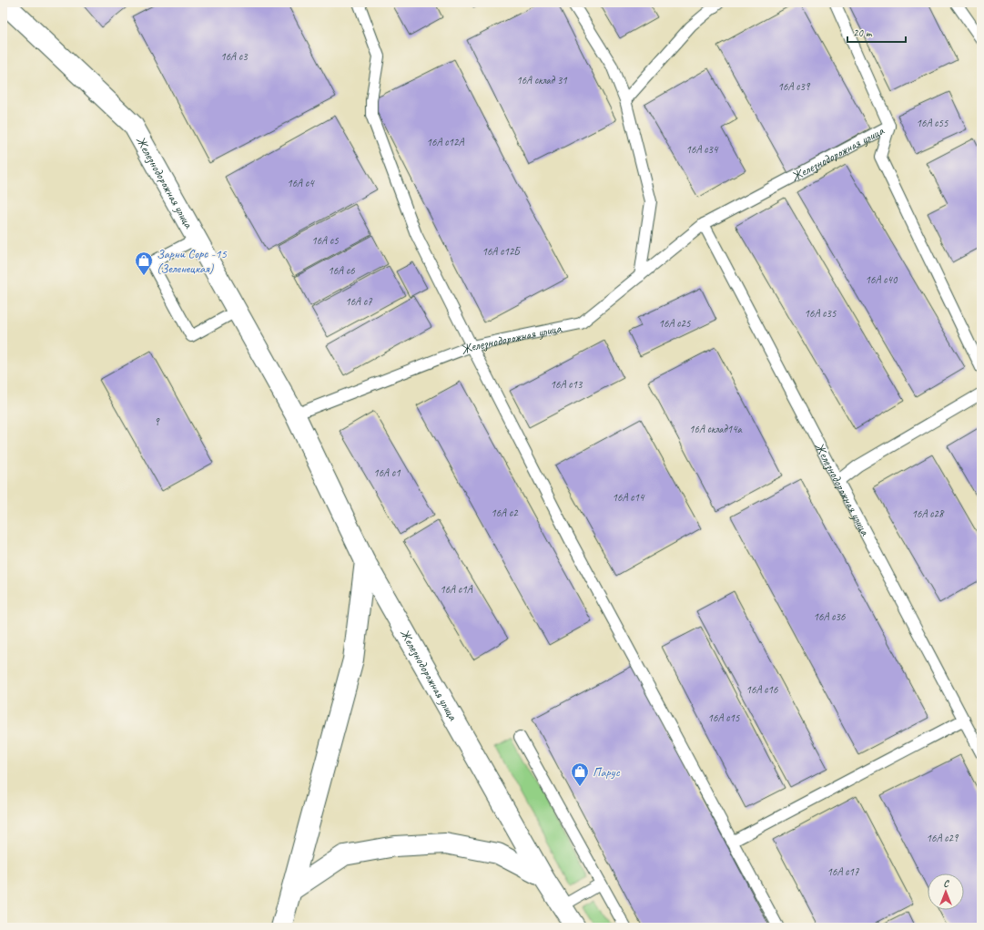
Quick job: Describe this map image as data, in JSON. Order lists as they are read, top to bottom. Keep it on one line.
{"streets":{"street":["Железнодорожная улица"]},"places":{"shop":["Зарни Сорс -15 (Зеленецкая)","Парус"]},"house_numbers":["16А с3","16А склад 31","16А с39","16А с55","16А с12А","16А с34","16А с4","16А с5","16А с12Б","16А с6","16А с40","16А с7","16А с35","16А с25","16А с13","9","16А склад14а","16А с1","16А с14","16А с2","16А с28","16А с1А","16А с36","16А с16","16А с15","16А с29","16А с17"],"scale_bar":"20 m","north":"top"}
